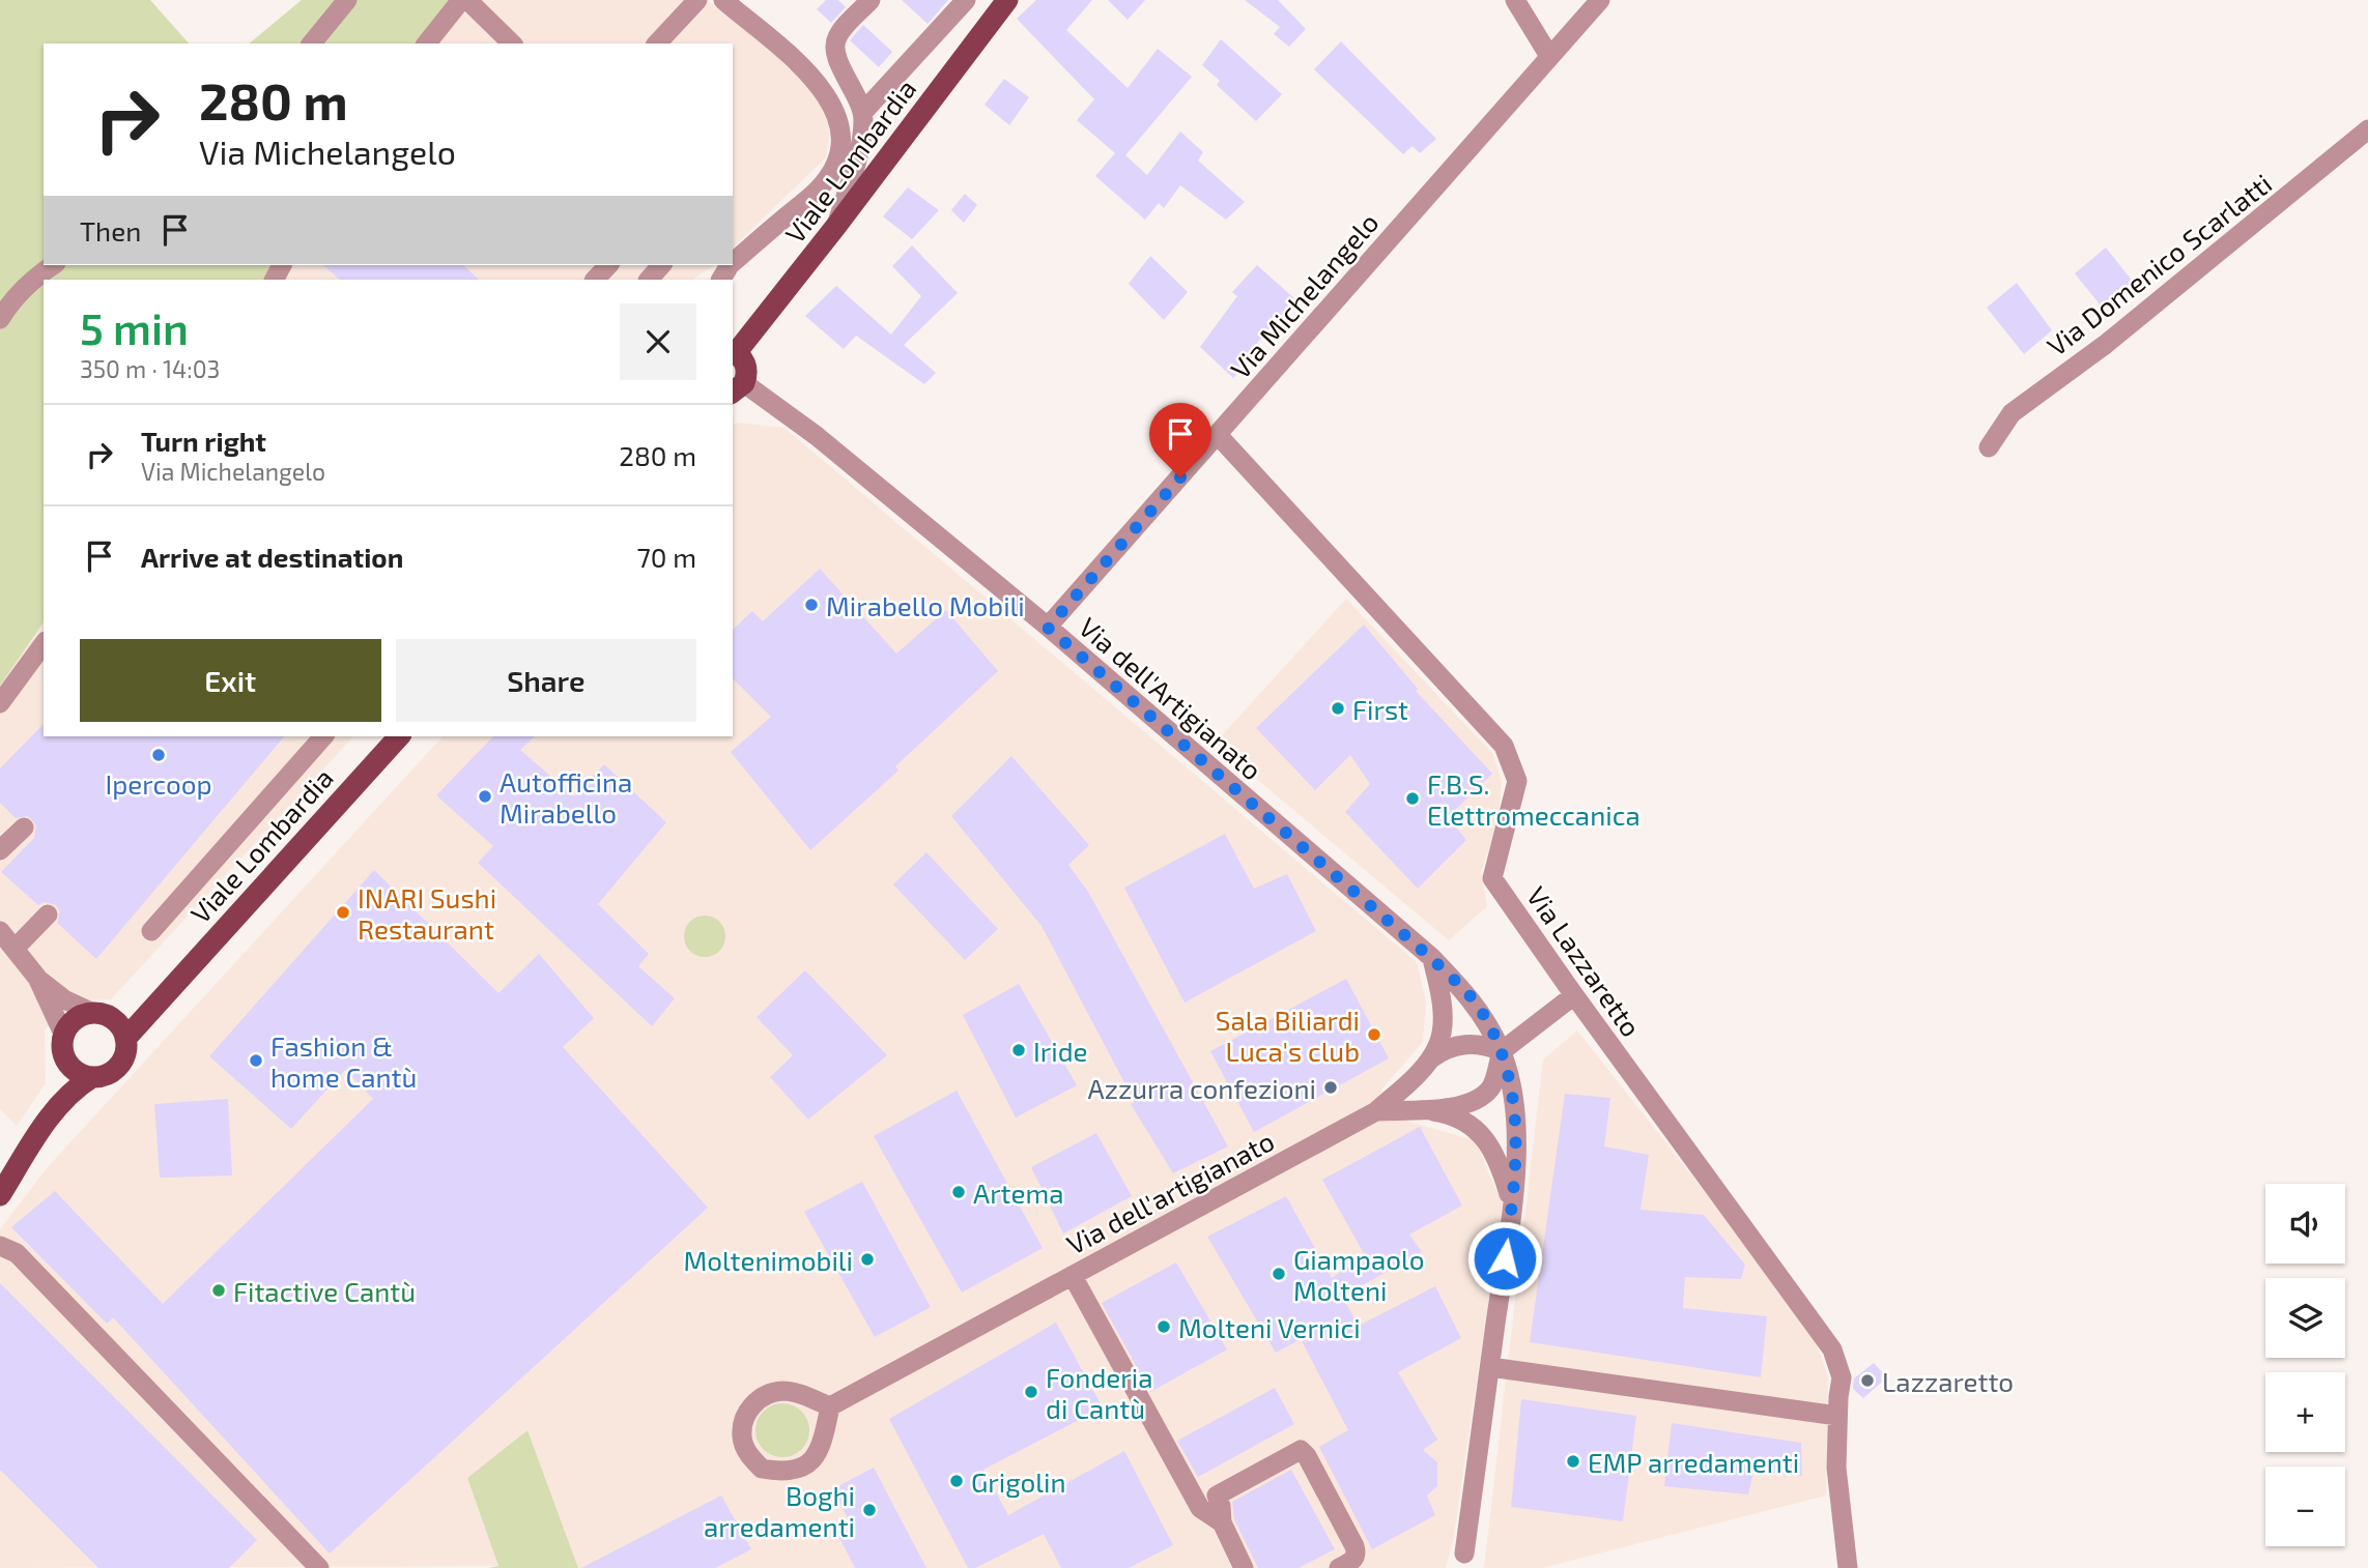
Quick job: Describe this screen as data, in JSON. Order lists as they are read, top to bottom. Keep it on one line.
{"streets":{"main road":["Viale Lombardia"],"street":["Via Domenico Scarlatti","Via Michelangelo","Via dell'Artigianato","Via Lazzaretto","Via dell'artigianato"]},"crossings":[["Via Michelangelo","Via dell'Artigianato"],["Via Michelangelo","Via Lazzaretto"],["Via dell'Artigianato","Via dell'artigianato"]],"places":["Mirabello Mobili","First","Ipercoop","Autofficina Mirabello","F.B.S. Elettromeccanica","INARI Sushi Restaurant","Sala Biliardi Luca's club","Iride","Fashion & home Cantù","Azzurra confezioni","Artema","Moltenimobili","Giampaolo Molteni","Fitactive Cantù","Molteni Vernici","Lazzaretto","Fonderia di Cantù","EMP arredamenti","Grigolin","Boghi arredamenti"],"page":{"turn":["280 m","Via Michelangelo"],"then":"Then","heading":["5 min","350 m · 14:03"],"list":[{"name":"Turn right","note":"Via Michelangelo","value":"280 m"},{"name":"Arrive at destination","value":"70 m"}],"buttons":["Exit","Share"],"map_buttons":["+","−"]}}
